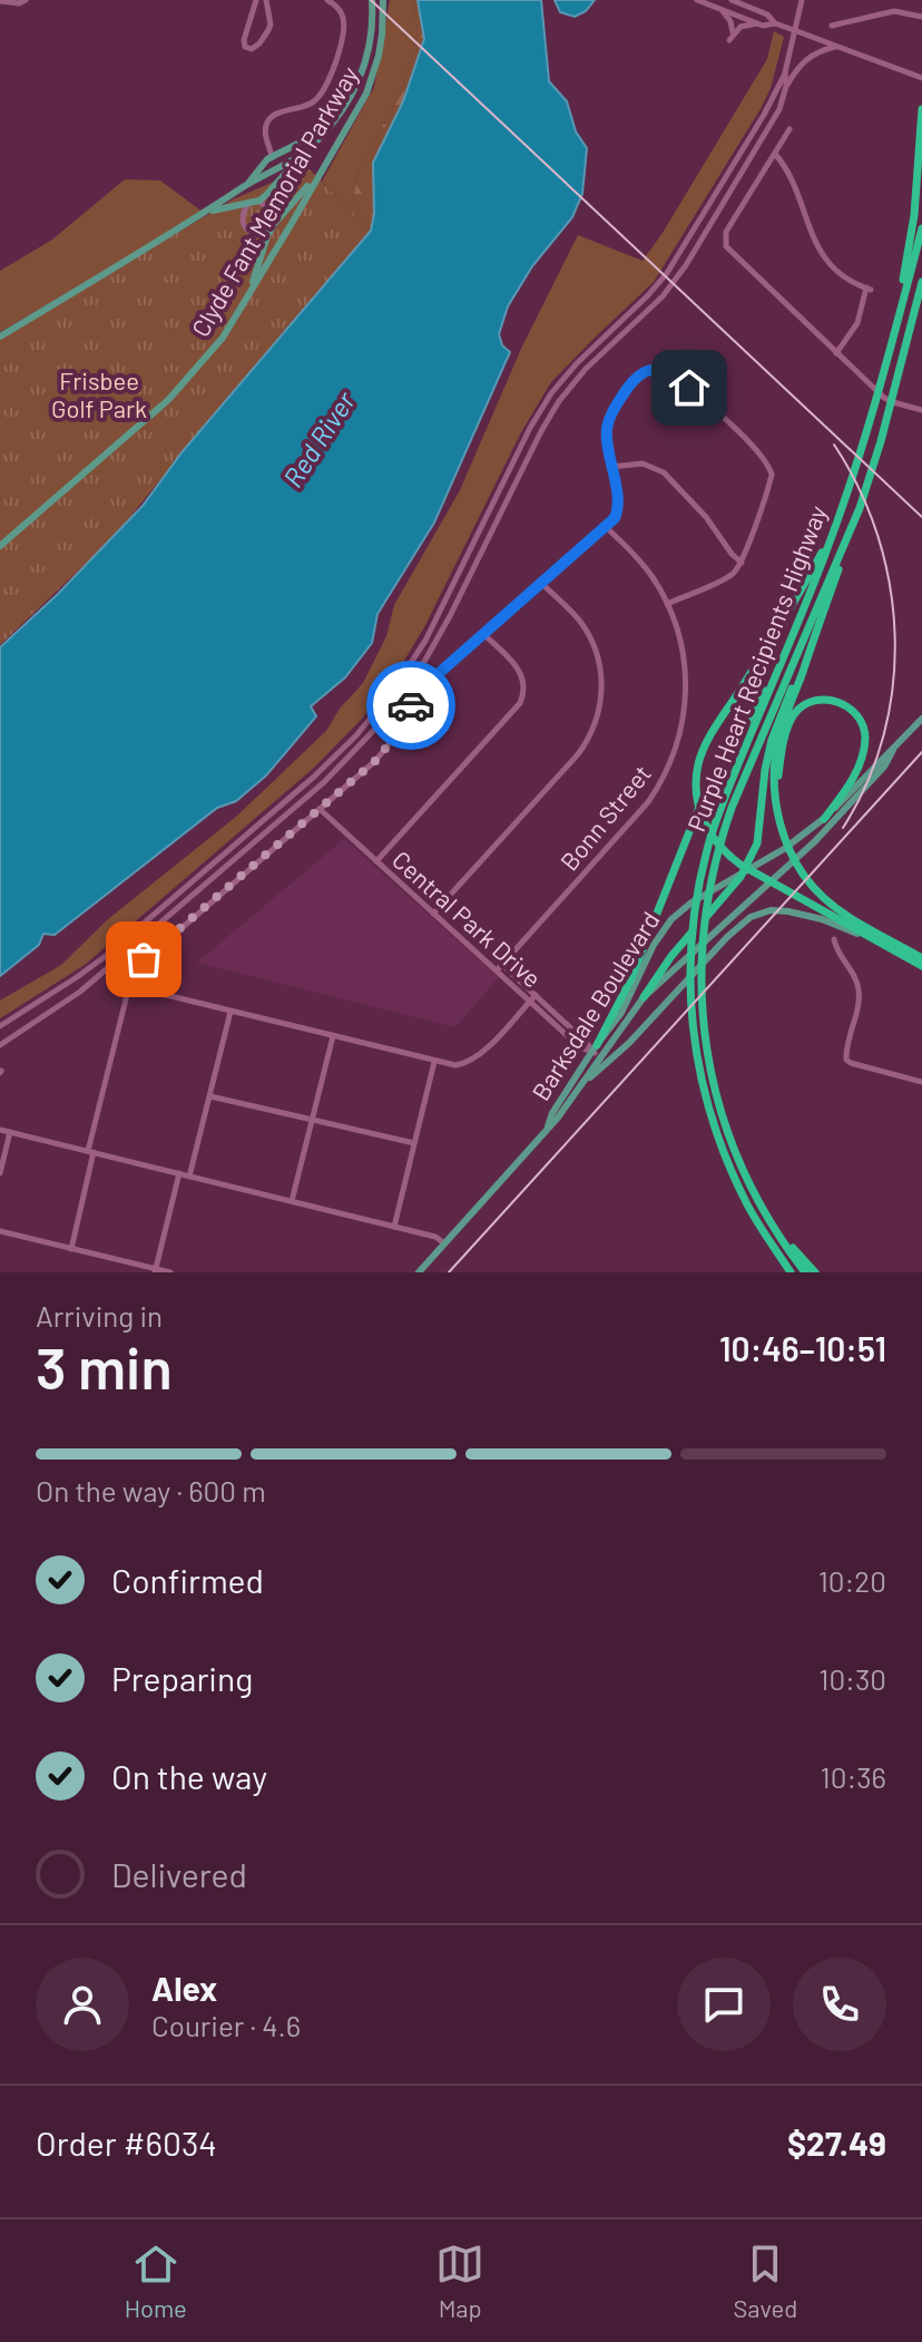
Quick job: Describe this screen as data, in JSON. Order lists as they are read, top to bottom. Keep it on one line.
{"streets":{"highway":["Purple Heart Recipients Highway"],"main road":["Clyde Fant Memorial Parkway","Barksdale Boulevard"],"street":["Bonn Street","Central Park Drive"]},"crossings":[["Bonn Street","Central Park Drive"],["Central Park Drive","Barksdale Boulevard"]],"water":["Red River"],"parks":["Frisbee Golf Park"],"page":{"heading":["3 min","Arriving in","10:46–10:51"],"panel":["Alex","Courier · 4.6","Order #6034","$27.49"],"bar":"On the way · 600 m","list":[["Confirmed","10:20"],["Preparing","10:30"],["On the way","10:36"],"Delivered"],"tabs":["Home","Map","Saved"]}}
